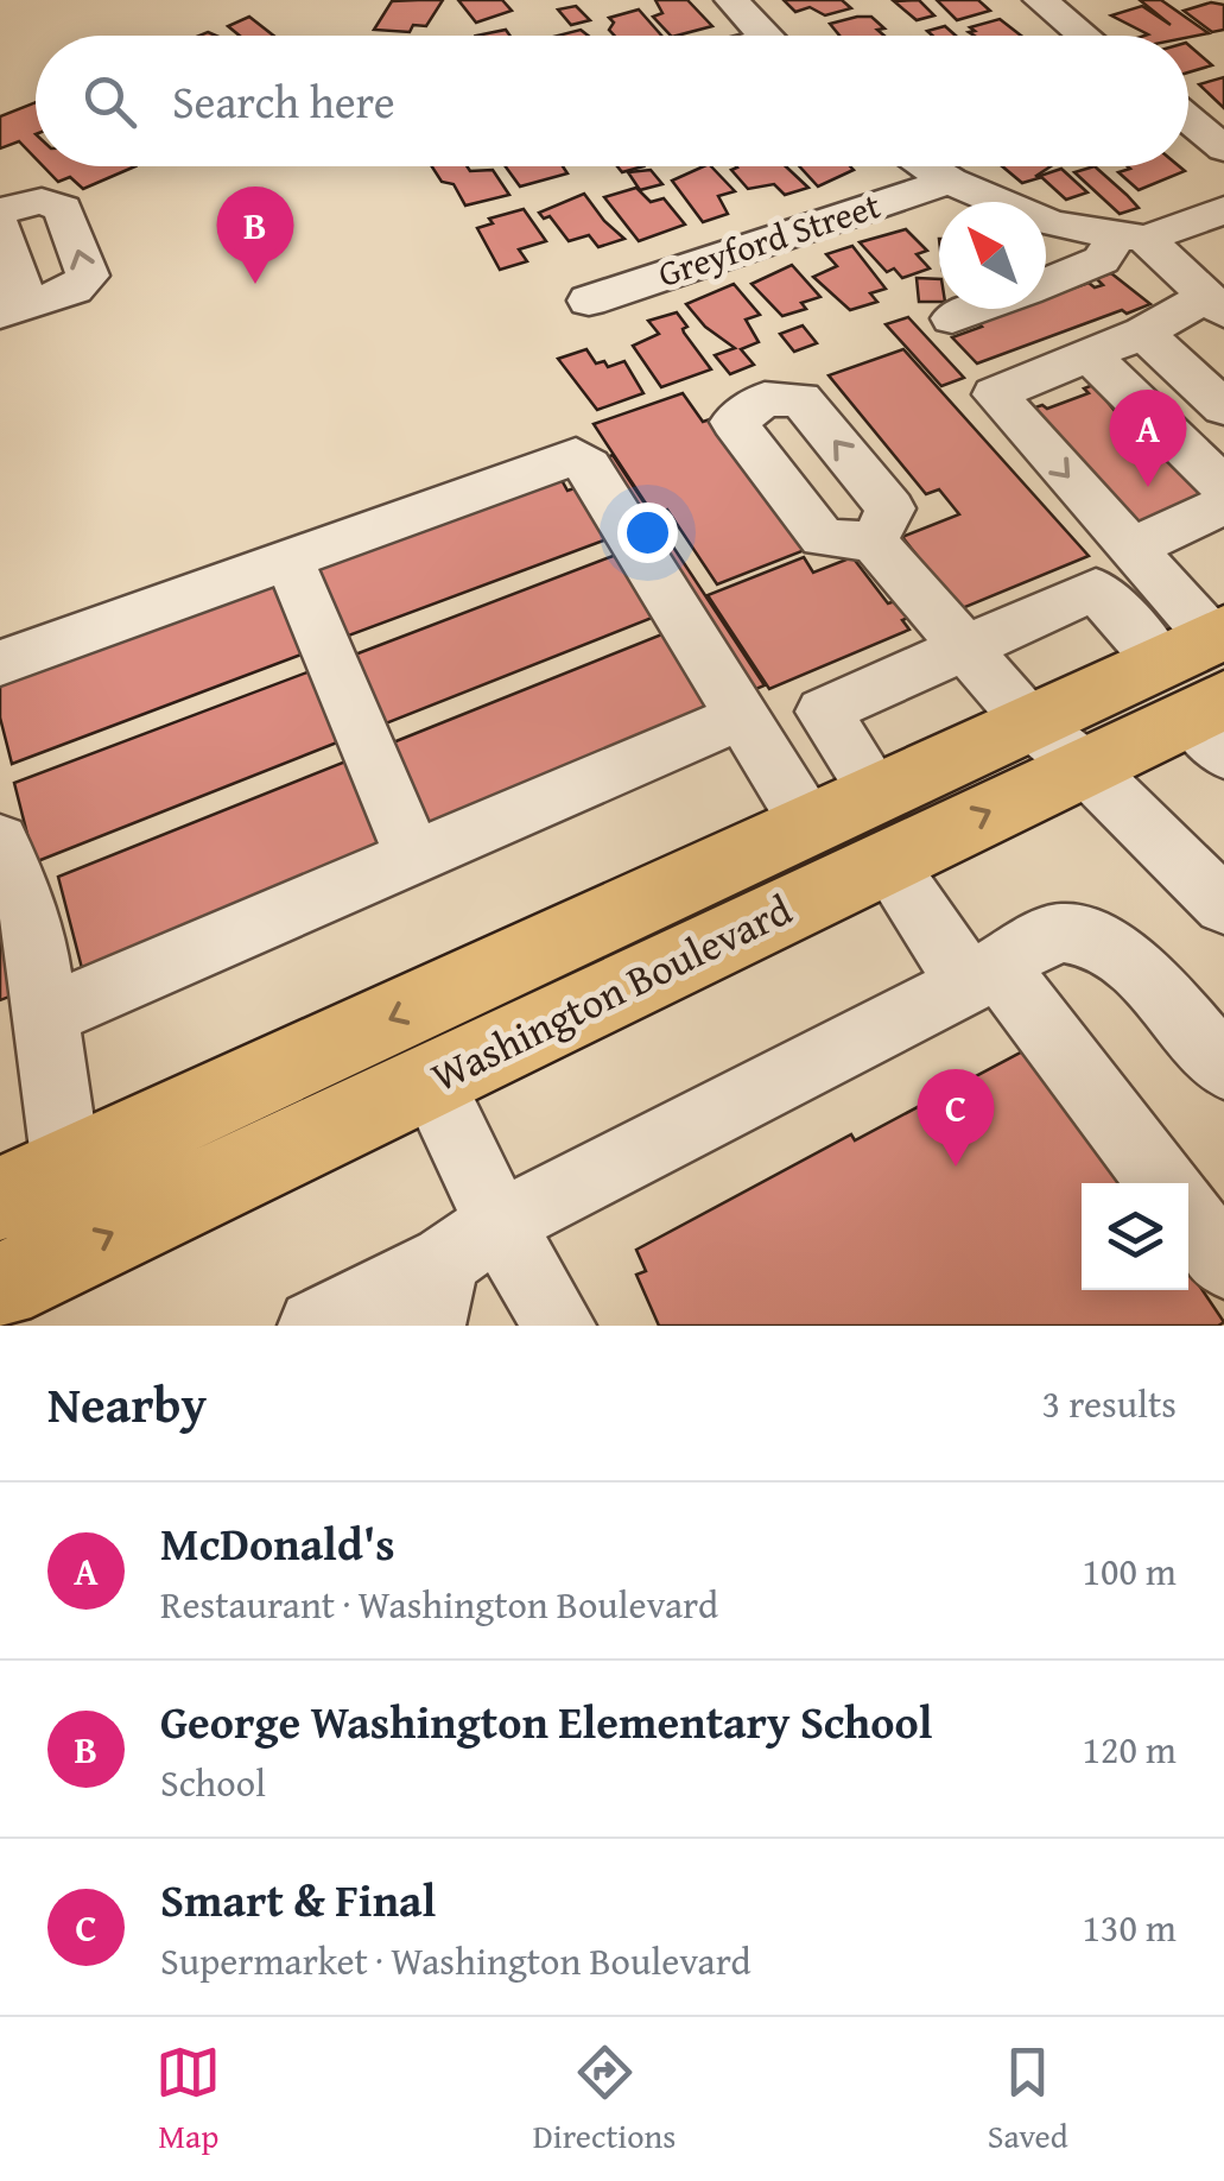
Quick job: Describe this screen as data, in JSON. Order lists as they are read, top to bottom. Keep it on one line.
{"streets":{"main road":["Washington Boulevard"],"street":["Greyford Street"]},"north":"top left","page":{"search":"Search here","pins":["B","A","C"],"heading":["Nearby","3 results"],"list":[{"mark":"A","name":"McDonald's","note":"Restaurant · Washington Boulevard","value":"100 m"},{"mark":"B","name":"George Washington Elementary School","note":"School","value":"120 m"},{"mark":"C","name":"Smart & Final","note":"Supermarket · Washington Boulevard","value":"130 m"}],"nav":["Map","Directions","Saved"]}}
